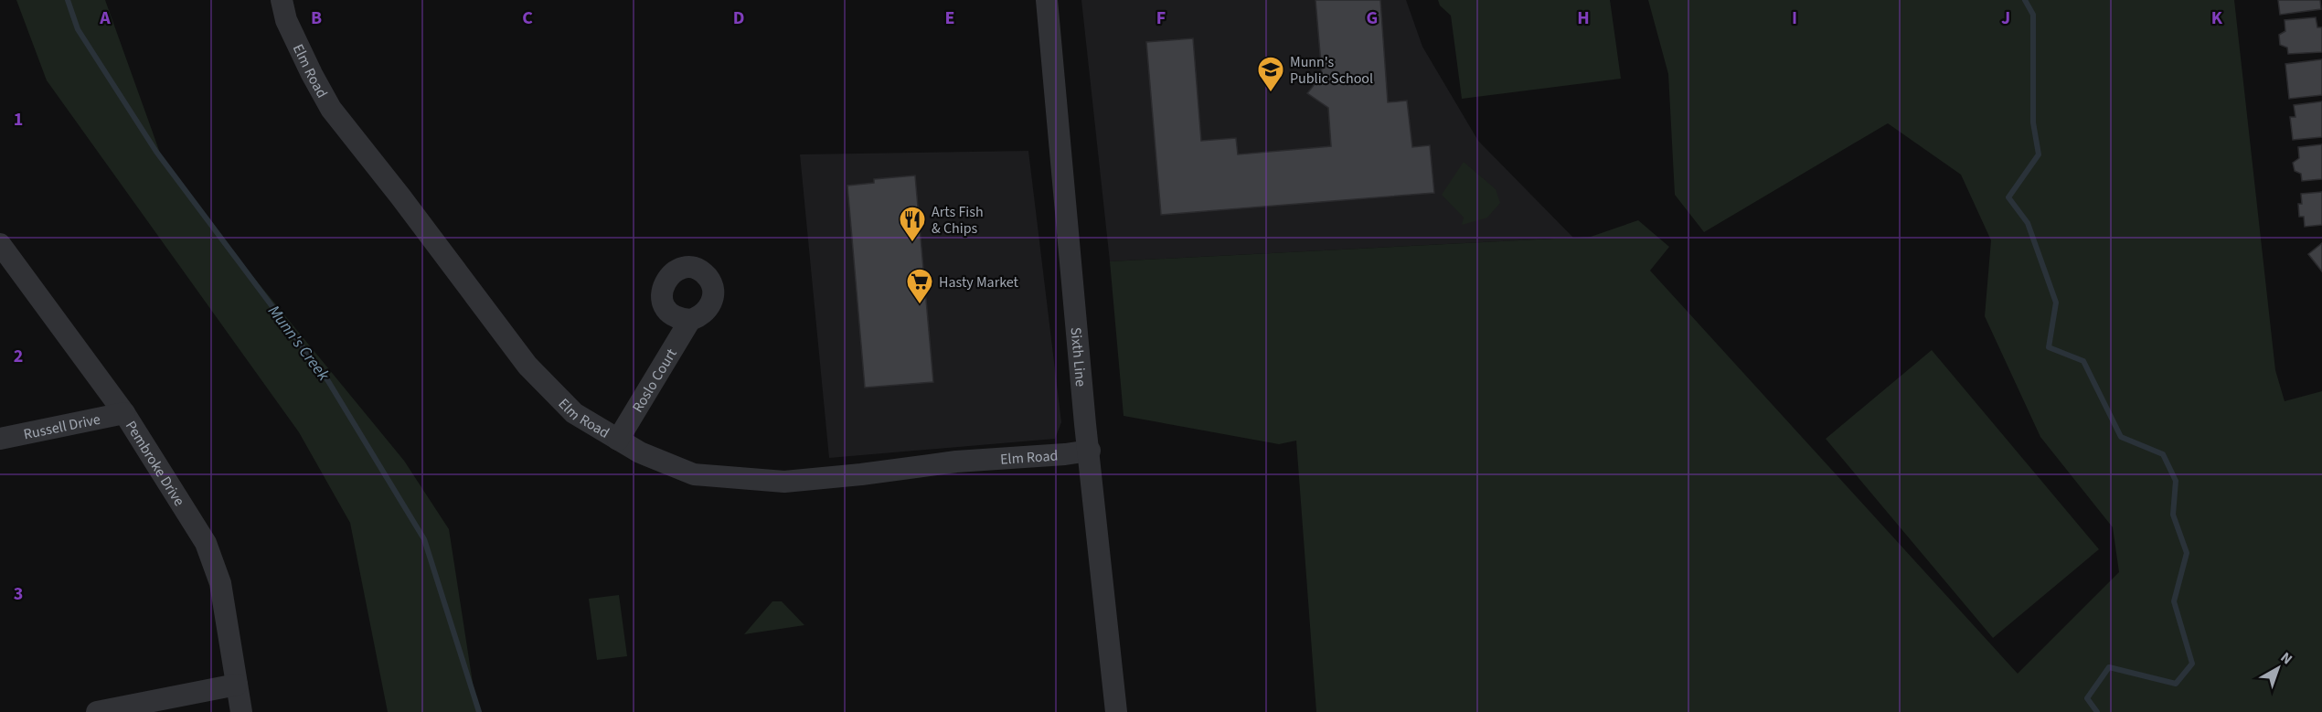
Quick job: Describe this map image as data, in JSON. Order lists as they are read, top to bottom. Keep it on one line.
{"streets":{"street":["Elm Road","Sixth Line","Roslo Court","Russell Drive","Pembroke Drive"]},"crossings":[["Elm Road","Sixth Line"],["Elm Road","Roslo Court"],["Russell Drive","Pembroke Drive"]],"water":["Munn's Creek"],"places":{"school or university":["Munn's Public School"],"restaurant":["Arts Fish & Chips"],"supermarket":["Hasty Market"]},"north":"top right","grid":{"columns":["A","B","C","D","E","F","G","H","I","J","K"],"rows":["1","2","3"]}}
